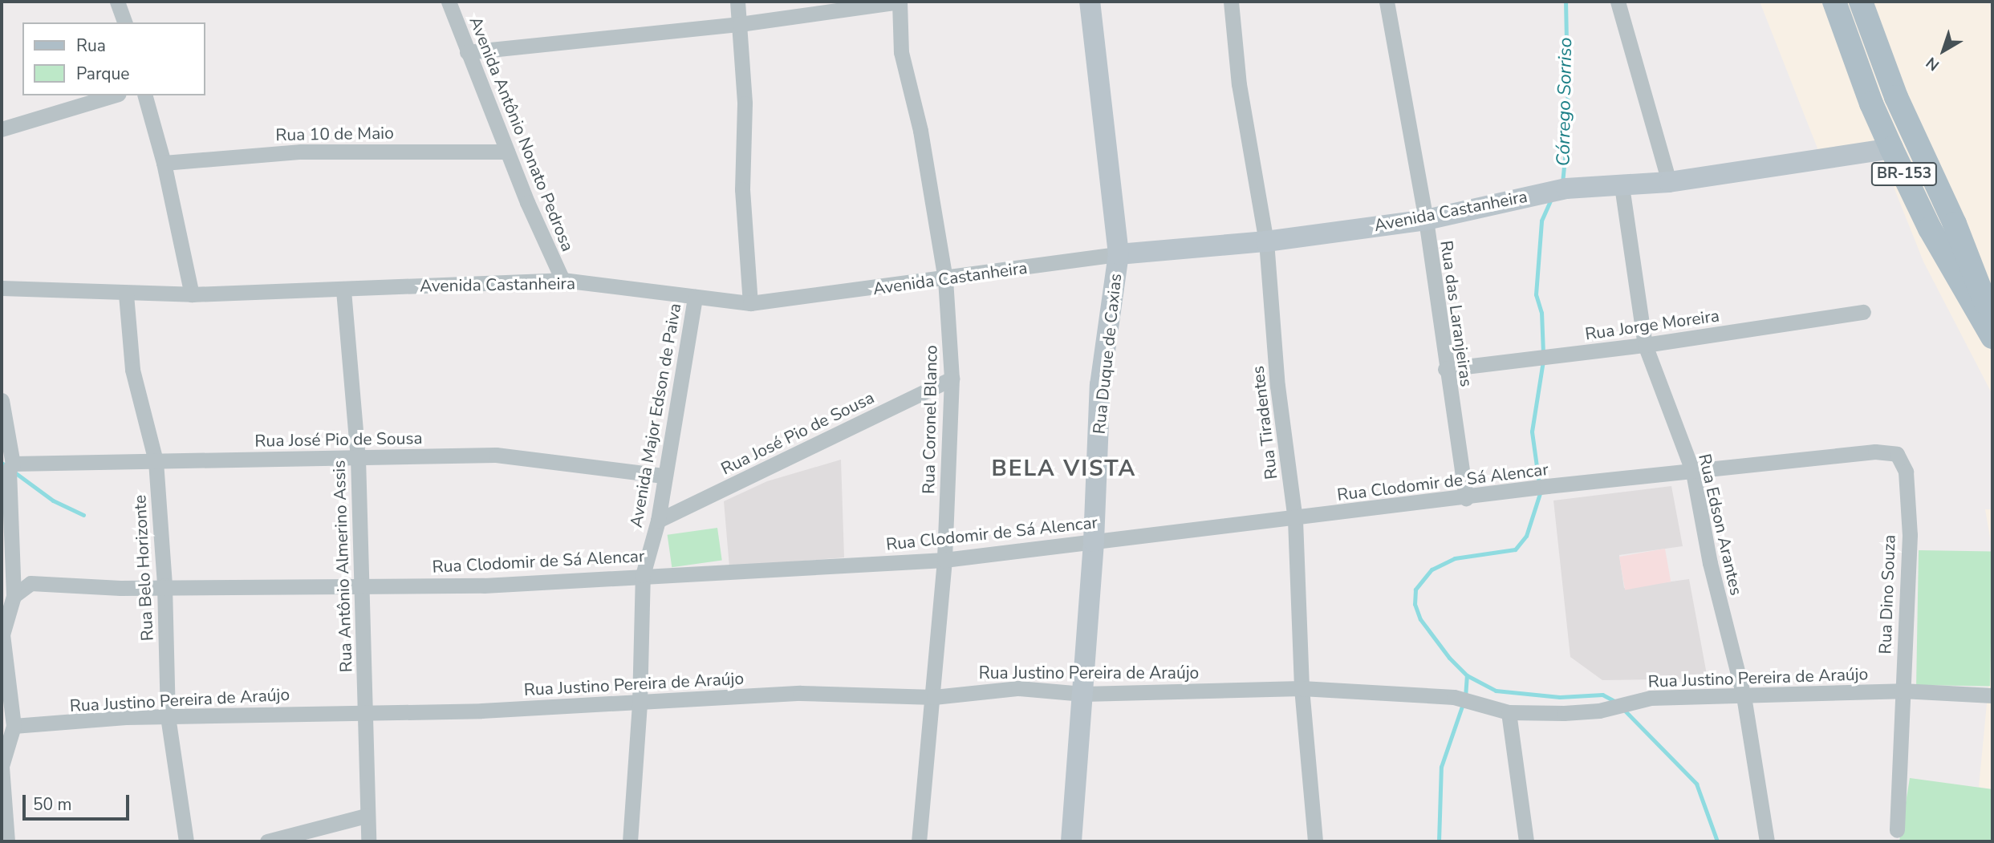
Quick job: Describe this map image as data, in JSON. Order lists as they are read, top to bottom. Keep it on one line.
{"streets":{"main road":["BR-153"],"street":["Rua 10 de Maio","Avenida Antônio Nonato Pedrosa","Avenida Castanheira","Rua das Laranjeiras","Rua Jorge Moreira","Rua Duque de Caxias","Avenida Major Edson de Paiva","Rua Coronel Blanco","Rua Tiradentes","Rua José Pio de Sousa","Rua Clodomir de Sá Alencar","Rua Edson Arantes","Rua Antônio Almerino Assis","Rua Belo Horizonte","Rua Dino Souza","Rua Justino Pereira de Araújo"]},"crossings":[["Rua 10 de Maio","Avenida Antônio Nonato Pedrosa"],["Avenida Antônio Nonato Pedrosa","Avenida Castanheira"],["BR-153","Avenida Castanheira"],["Avenida Castanheira","Rua das Laranjeiras"],["Avenida Castanheira","Rua Duque de Caxias"],["Avenida Castanheira","Avenida Major Edson de Paiva"],["Avenida Castanheira","Rua Coronel Blanco"],["Avenida Castanheira","Rua Tiradentes"],["Avenida Castanheira","Rua Edson Arantes"],["Avenida Castanheira","Rua Antônio Almerino Assis"],["Avenida Castanheira","Rua Belo Horizonte"],["Rua das Laranjeiras","Rua Jorge Moreira"],["Rua das Laranjeiras","Rua Clodomir de Sá Alencar"],["Rua Jorge Moreira","Rua Edson Arantes"],["Rua Duque de Caxias","Rua Clodomir de Sá Alencar"],["Rua Duque de Caxias","Rua Justino Pereira de Araújo"],["Avenida Major Edson de Paiva","Rua José Pio de Sousa"],["Avenida Major Edson de Paiva","Rua Clodomir de Sá Alencar"],["Avenida Major Edson de Paiva","Rua Justino Pereira de Araújo"],["Rua Coronel Blanco","Rua José Pio de Sousa"],["Rua Coronel Blanco","Rua Clodomir de Sá Alencar"],["Rua Coronel Blanco","Rua Justino Pereira de Araújo"],["Rua Tiradentes","Rua Clodomir de Sá Alencar"],["Rua Tiradentes","Rua Justino Pereira de Araújo"],["Rua José Pio de Sousa","Rua Antônio Almerino Assis"],["Rua José Pio de Sousa","Rua Belo Horizonte"],["Rua Clodomir de Sá Alencar","Rua Edson Arantes"],["Rua Clodomir de Sá Alencar","Rua Antônio Almerino Assis"],["Rua Clodomir de Sá Alencar","Rua Belo Horizonte"],["Rua Clodomir de Sá Alencar","Rua Dino Souza"],["Rua Edson Arantes","Rua Justino Pereira de Araújo"],["Rua Antônio Almerino Assis","Rua Justino Pereira de Araújo"],["Rua Belo Horizonte","Rua Justino Pereira de Araújo"],["Rua Dino Souza","Rua Justino Pereira de Araújo"]],"districts":["BELA VISTA"],"water":["Córrego Sorriso"],"legend":["Rua","Parque"],"scale_bar":"50 m","north":"bottom left"}
